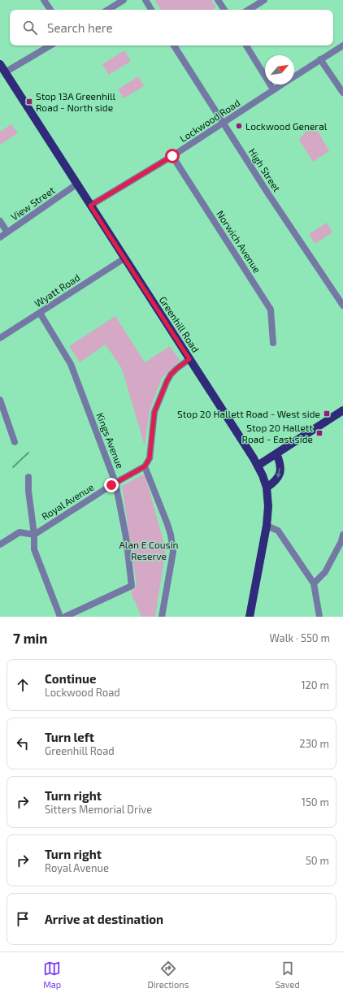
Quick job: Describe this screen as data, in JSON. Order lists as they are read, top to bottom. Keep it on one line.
{"streets":{"main road":["Greenhill Road"],"street":["Lockwood Road","High Street","View Street","Norwich Avenue","Wyatt Road","Kings Avenue","Royal Avenue"]},"crossings":[["Lockwood Road","High Street"],["Lockwood Road","Norwich Avenue"],["Lockwood Road","Greenhill Road"],["View Street","Greenhill Road"],["Wyatt Road","Greenhill Road"],["Wyatt Road","Kings Avenue"],["Kings Avenue","Royal Avenue"]],"parks":["Alan E Cousin Reserve"],"places":{"transit":["Stop 13A Greenhill Road - North side","Stop 20 Hallett Road - West side","Stop 20 Hallett Road - East side"],"other":["Lockwood General"]},"north":"top right","page":{"search":"Search here","heading":["7 min","Walk · 550 m"],"list":[["Continue","Lockwood Road","120 m"],["Turn left","Greenhill Road","230 m"],["Turn right","Sitters Memorial Drive","150 m"],["Turn right","Royal Avenue","50 m"],"Arrive at destination"],"nav":["Map","Directions","Saved"]}}
